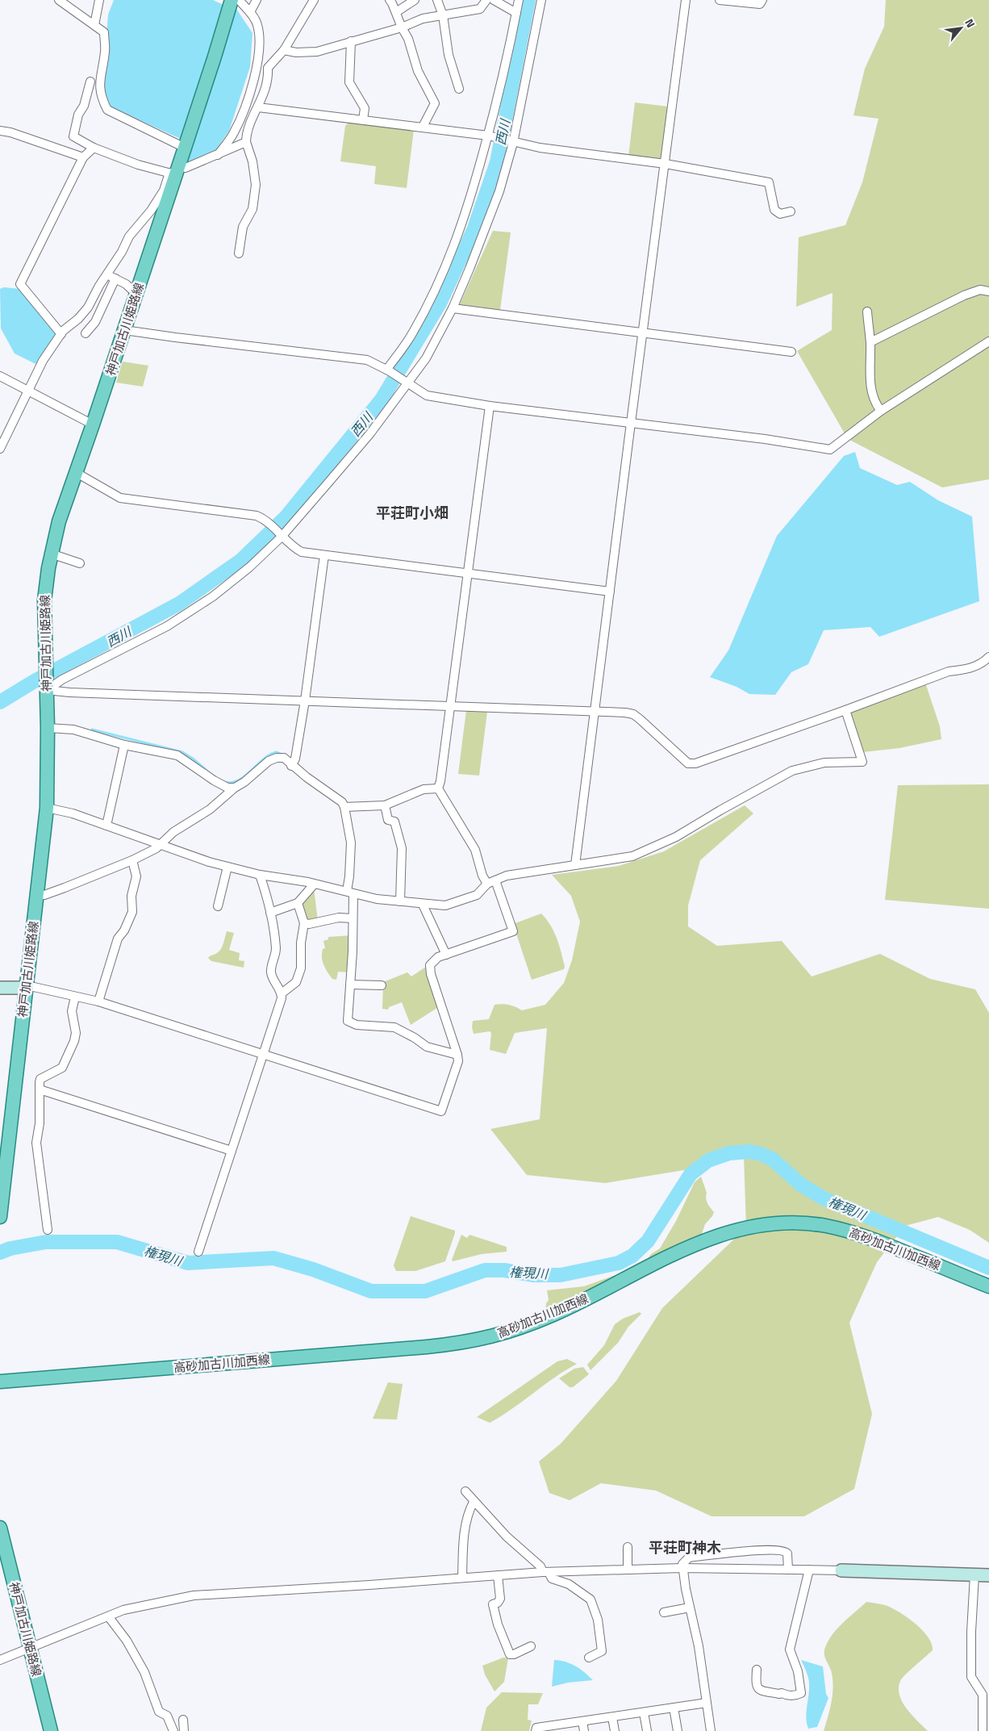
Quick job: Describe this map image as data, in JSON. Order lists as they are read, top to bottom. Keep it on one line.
{"streets":{"main road":["神戸加古川姫路線","高砂加古川加西線"]},"districts":["平荘町小畑","平荘町神木"],"water":["西川","権現川"],"north":"top right"}
